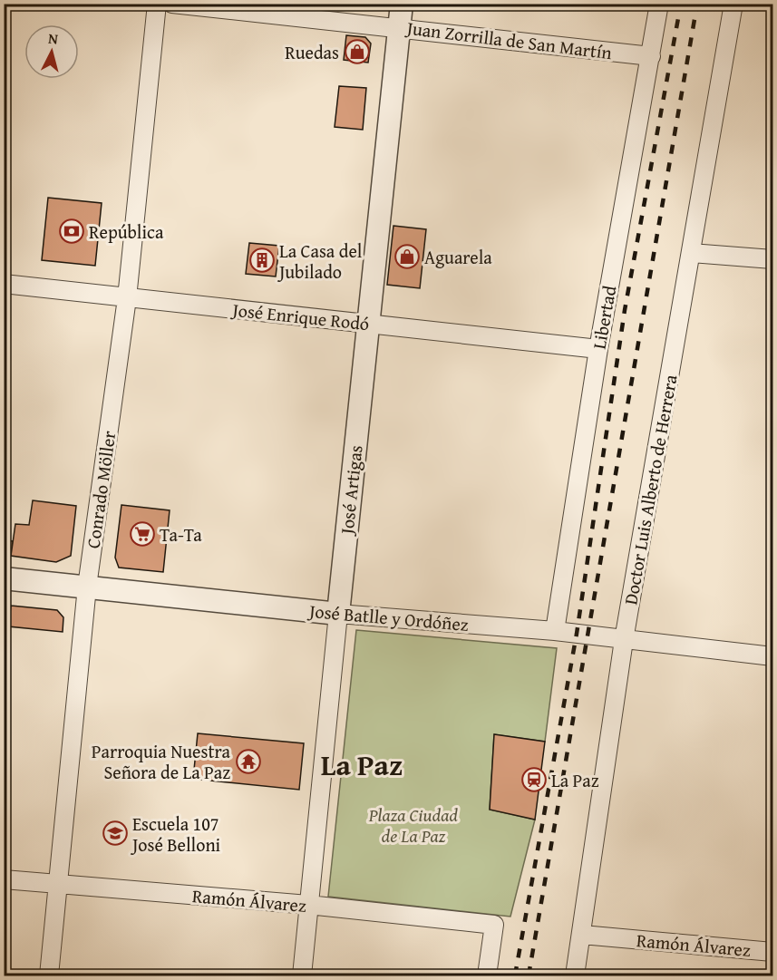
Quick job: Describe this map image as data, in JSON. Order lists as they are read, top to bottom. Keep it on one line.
{"streets":{"street":["Juan Zorrilla de San Martín","José Enrique Rodó","Libertad","Conrado Möller","José Artigas","Doctor Luis Alberto de Herrera","José Batlle y Ordóñez","Ramón Álvarez"]},"crossings":[["Juan Zorrilla de San Martín","Libertad"],["Juan Zorrilla de San Martín","José Artigas"],["José Enrique Rodó","Libertad"],["José Enrique Rodó","Conrado Möller"],["José Enrique Rodó","José Artigas"],["Libertad","José Batlle y Ordóñez"],["Conrado Möller","José Batlle y Ordóñez"],["Conrado Möller","Ramón Álvarez"],["José Artigas","José Batlle y Ordóñez"],["José Artigas","Ramón Álvarez"],["Doctor Luis Alberto de Herrera","José Batlle y Ordóñez"],["Doctor Luis Alberto de Herrera","Ramón Álvarez"]],"districts":["La Paz"],"parks":["Plaza Ciudad de La Paz"],"places":{"shop":["Ruedas","Aguarela"],"bank":["República"],"building":["La Casa del Jubilado"],"supermarket":["Ta-Ta"],"temple":["Parroquia Nuestra Señora de La Paz"],"station":["La Paz"],"school or university":["Escuela 107 José Belloni"]},"north":"top"}
